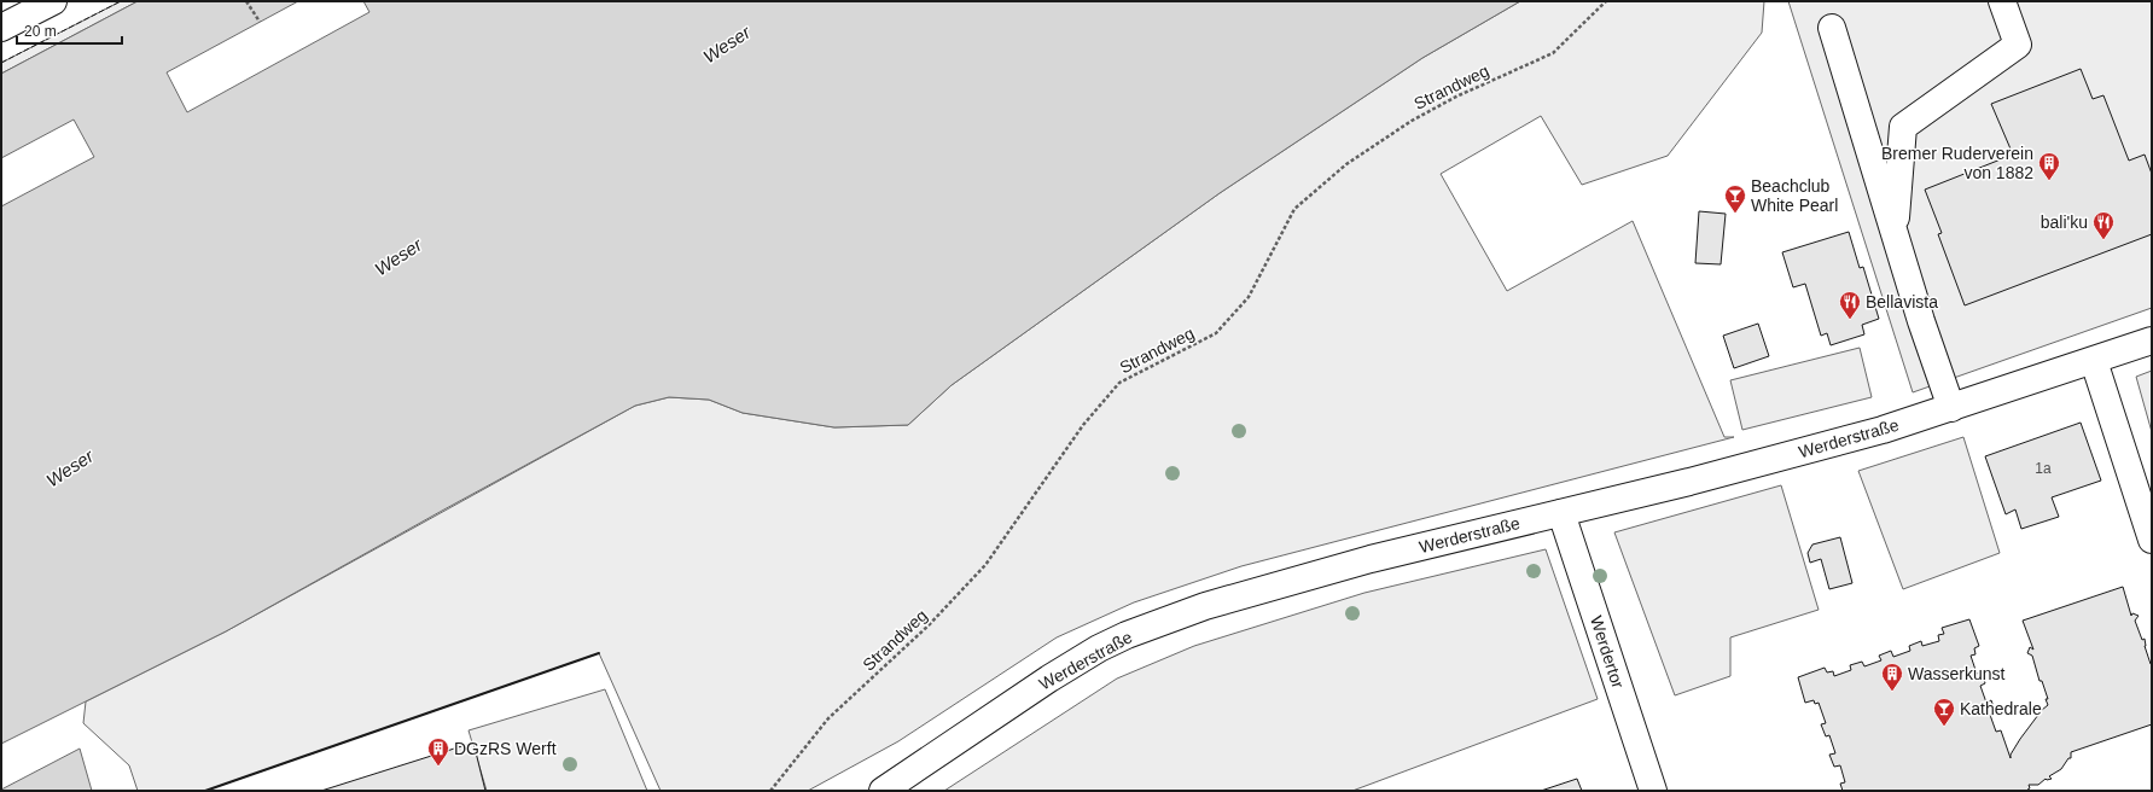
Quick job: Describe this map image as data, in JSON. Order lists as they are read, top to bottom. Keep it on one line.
{"streets":{"street":["Werderstraße","Werdertor"],"path":["Strandweg"]},"crossings":[["Werderstraße","Werdertor"]],"water":["Weser"],"places":{"building":["Bremer Ruderverein von 1882","Wasserkunst","DGzRS Werft"],"bar":["Beachclub White Pearl","Kathedrale"],"restaurant":["bali'ku","Bellavista"]},"house_numbers":["1a"],"scale_bar":"20 m"}
